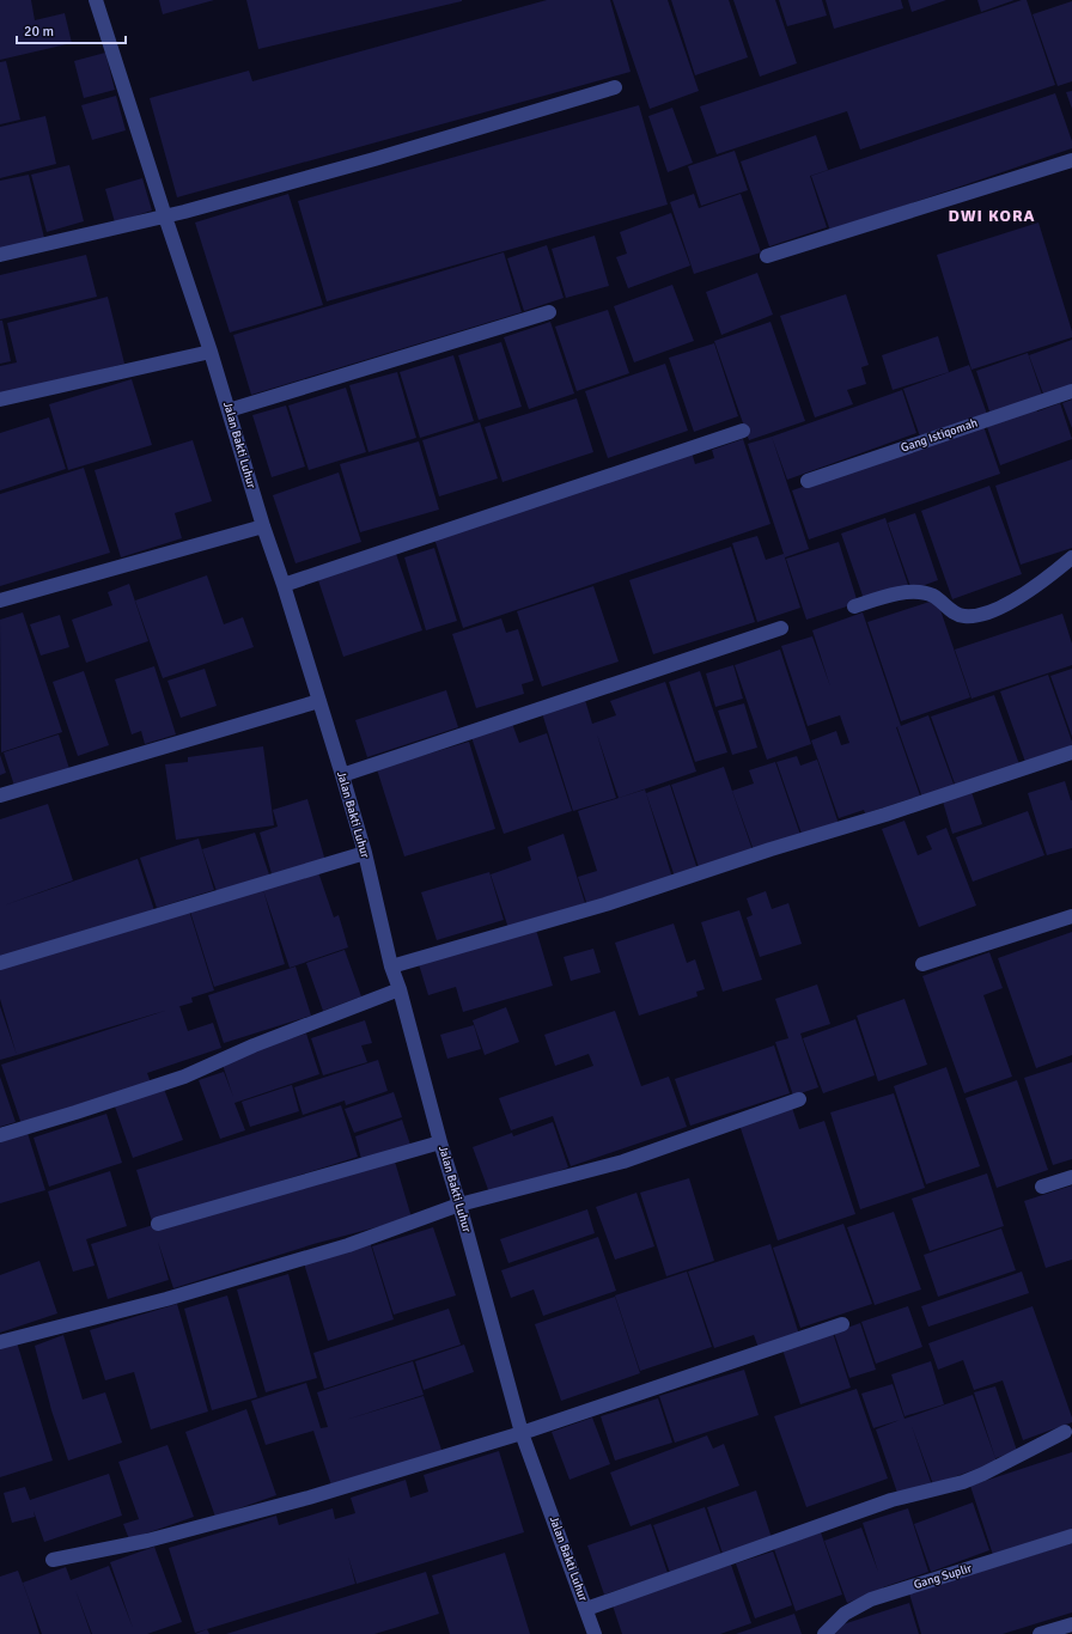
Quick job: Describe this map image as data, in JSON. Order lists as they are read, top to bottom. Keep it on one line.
{"streets":{"street":["Gang Istiqomah","Jalan Bakti Luhur","Gang Suplir"]},"districts":["DWI KORA"],"scale_bar":"20 m"}
